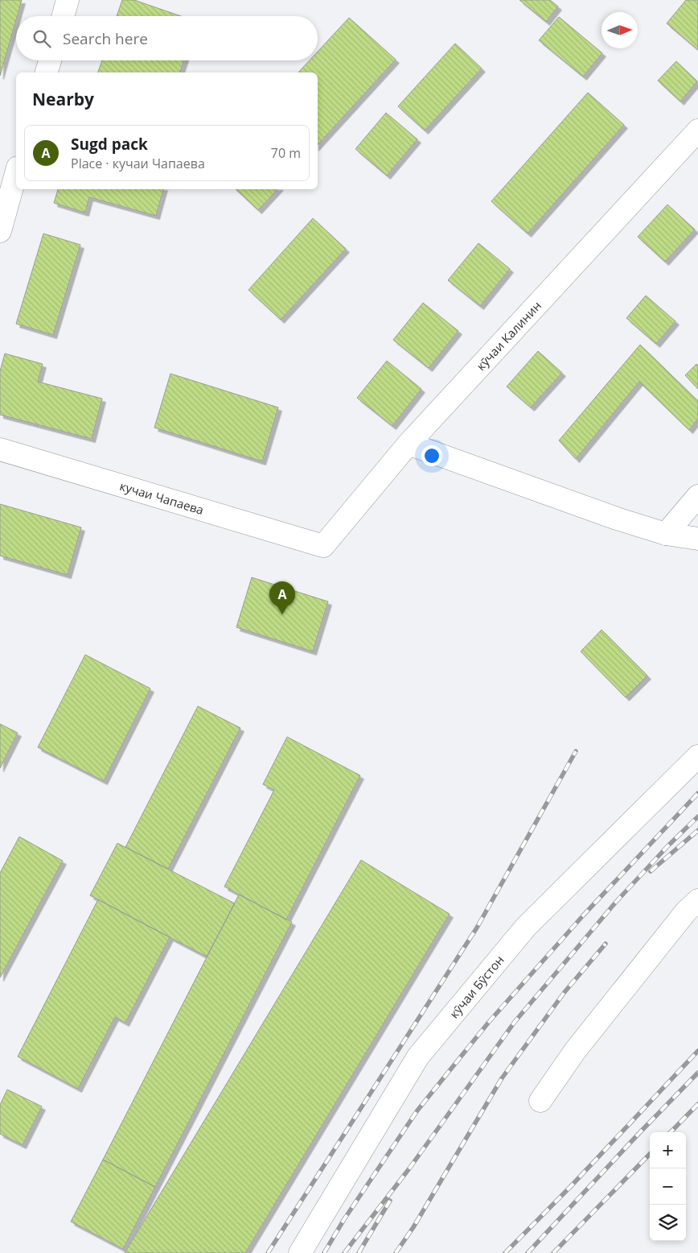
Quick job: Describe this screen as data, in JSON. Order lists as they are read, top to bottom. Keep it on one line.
{"streets":{"street":["кӯчаи Калинин","кучаи Чапаева","кӯчаи Бӯстон"]},"crossings":[["кӯчаи Калинин","кучаи Чапаева"]],"north":"right","page":{"search":"Search here","heading":"Nearby","list":[{"mark":"A","name":"Sugd pack","note":"Place · кучаи Чапаева","value":"70 m"}],"pins":"A","map_buttons":["+","−"]}}
